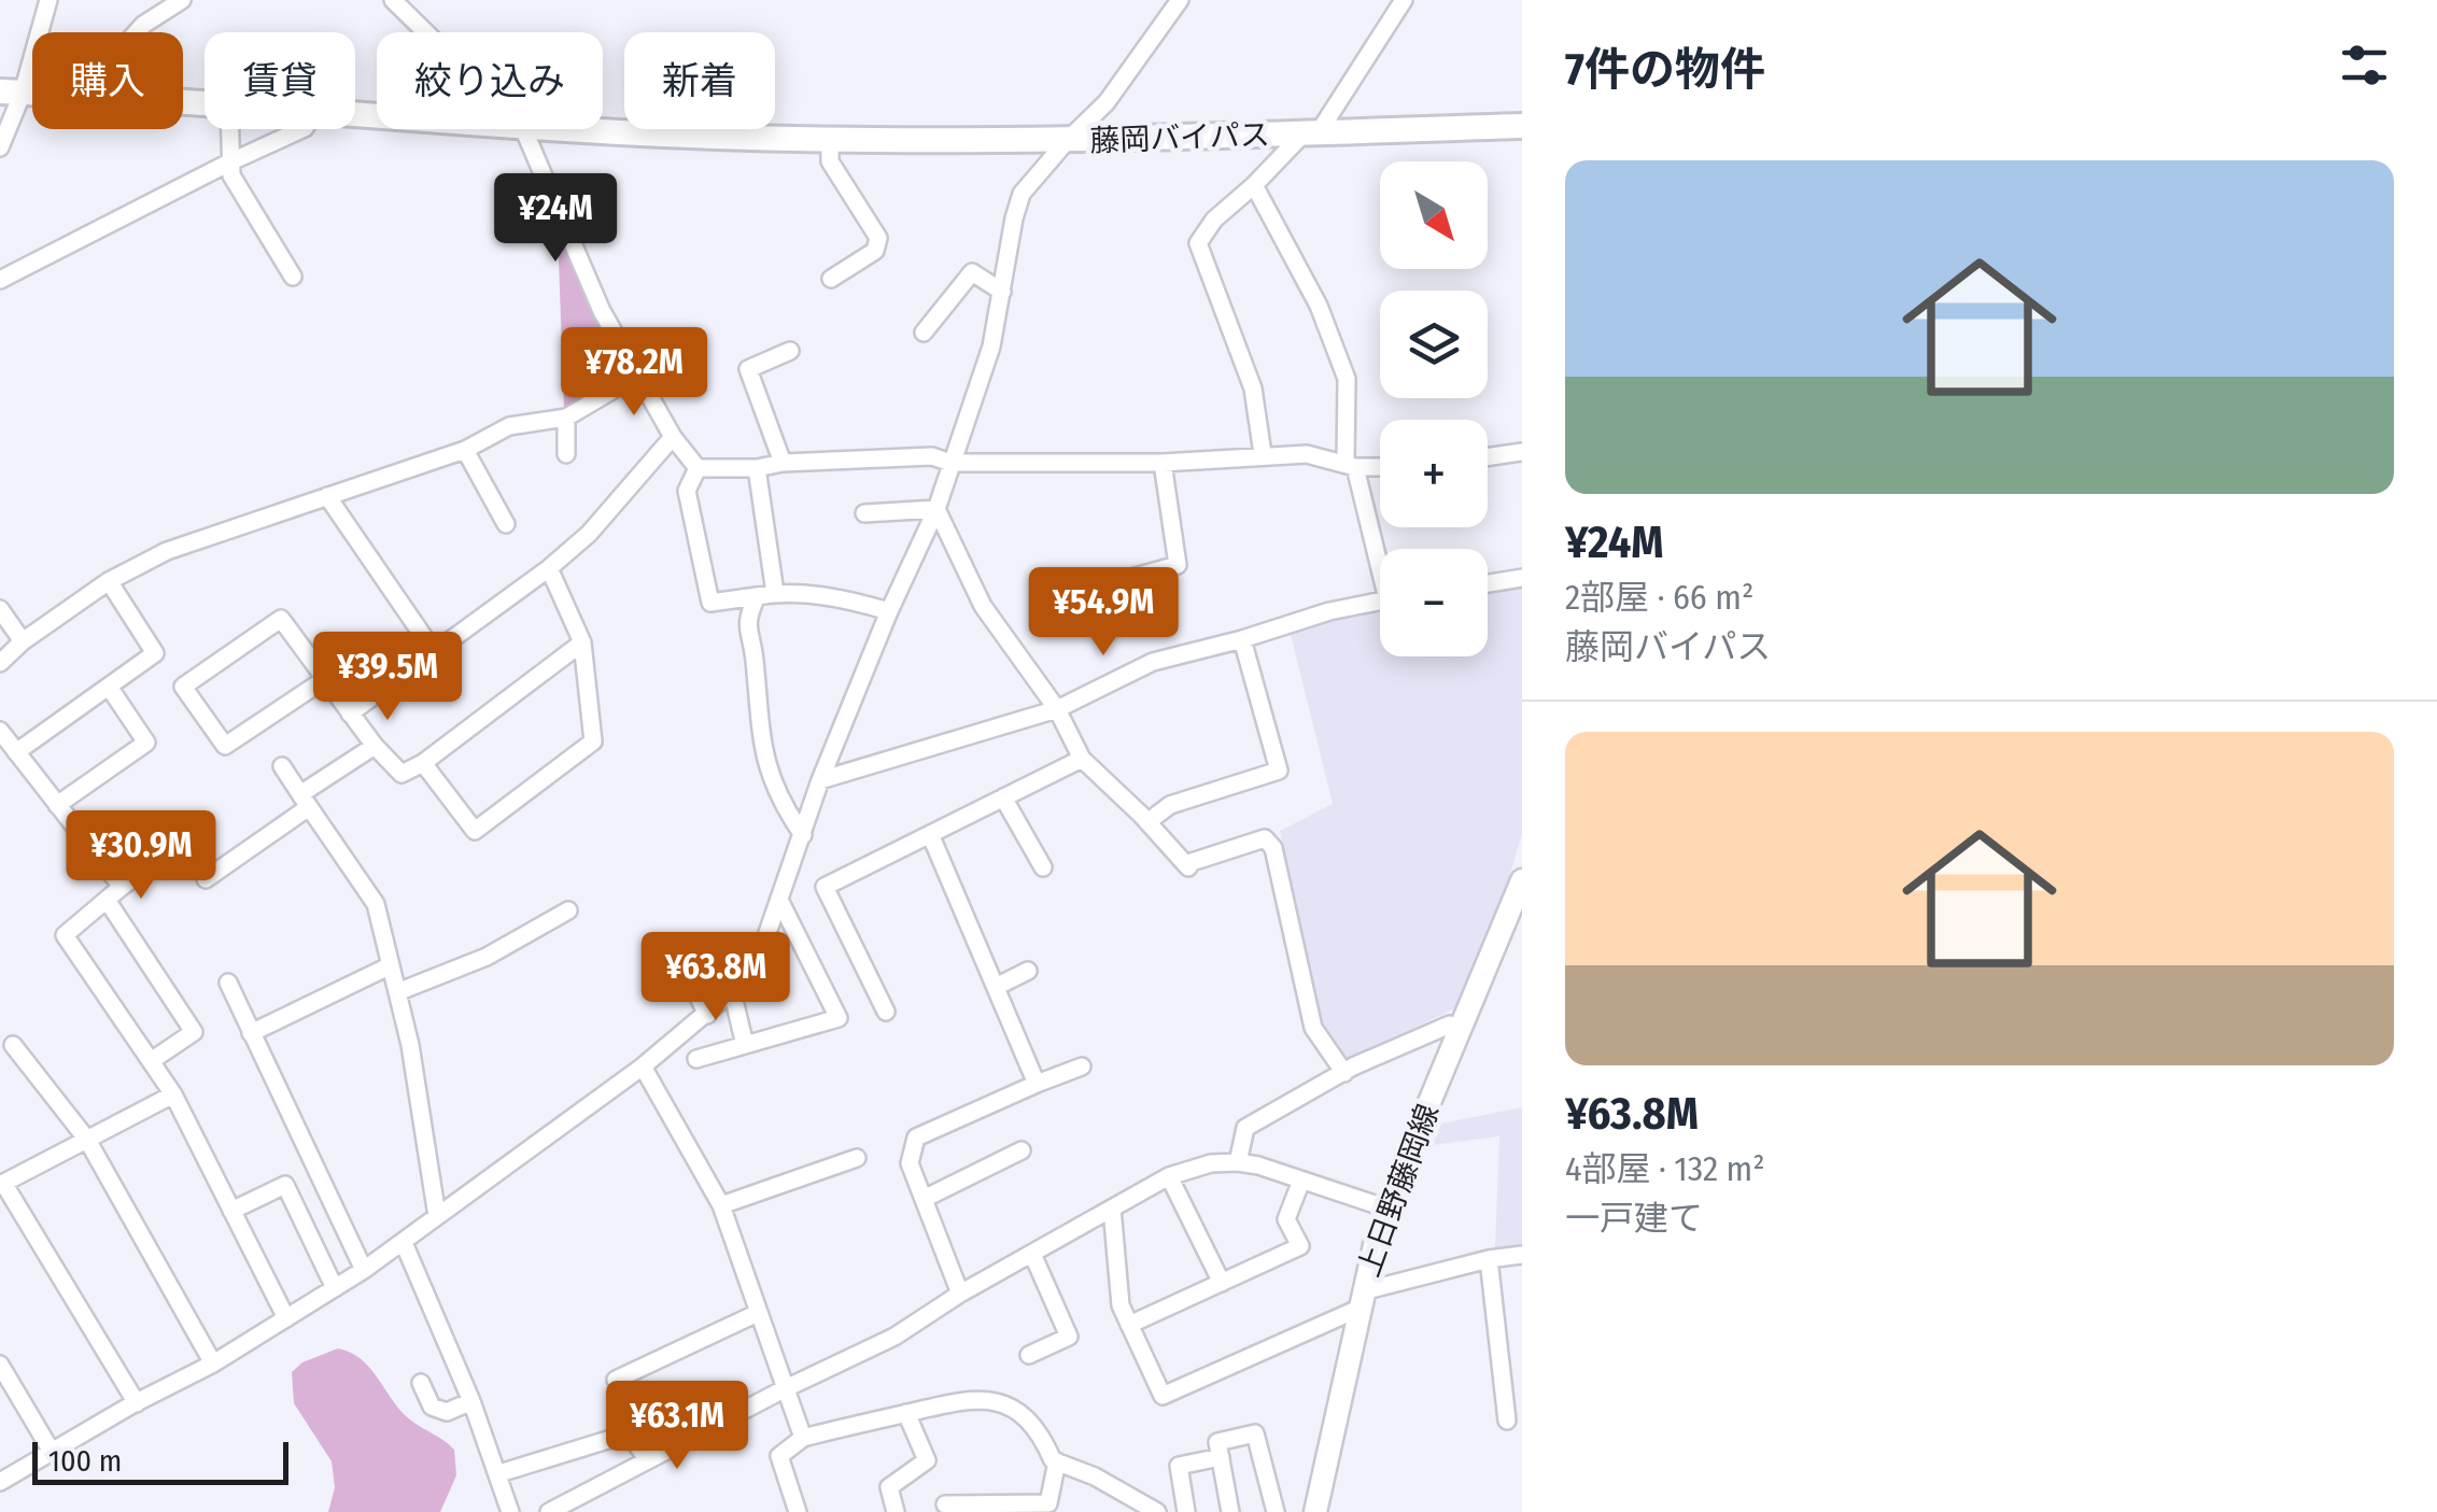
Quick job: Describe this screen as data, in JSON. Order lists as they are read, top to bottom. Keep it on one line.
{"streets":{"highway":["藤岡バイパス"],"main road":["上日野藤岡線"]},"scale_bar":"100 m","north":"bottom right","page":{"heading":"7件の物件","chip":["購入","賃貸","絞り込み","新着"],"list":[{"name":"¥24M","note":"2部屋 · 66 m² · 藤岡バイパス"},{"name":"¥63.8M","note":"4部屋 · 132 m² · 一戸建て"}],"map_buttons":["+","−"],"price":["¥24M","¥78.2M","¥54.9M","¥39.5M","¥30.9M","¥63.8M","¥63.1M"],"scale":"100 m"}}
